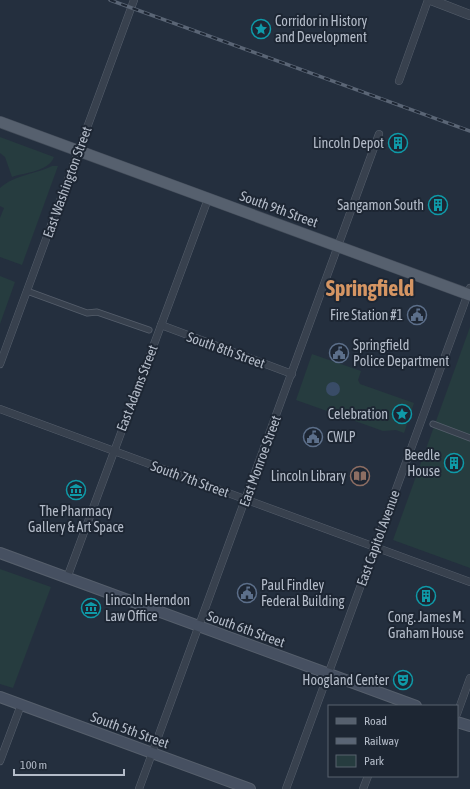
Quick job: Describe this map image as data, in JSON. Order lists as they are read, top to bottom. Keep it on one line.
{"streets":{"main road":["South 9th Street","South 6th Street","South 5th Street"],"street":["East Washington Street","South 8th Street","East Adams Street","East Monroe Street","South 7th Street","East Capitol Avenue"]},"crossings":[["East Washington Street","South 9th Street"],["South 9th Street","East Adams Street"],["South 9th Street","East Monroe Street"],["South 9th Street","East Capitol Avenue"],["South 8th Street","East Adams Street"],["South 8th Street","East Monroe Street"],["East Adams Street","South 7th Street"],["East Adams Street","South 6th Street"],["East Monroe Street","South 7th Street"],["East Monroe Street","South 6th Street"],["East Monroe Street","South 5th Street"],["South 7th Street","East Capitol Avenue"],["East Capitol Avenue","South 6th Street"]],"districts":["Springfield"],"places":{"place":["Corridor in History and Development","Celebration"],"building":["Lincoln Depot","Sangamon South","Beedle House","Cong. James M. Graham House"],"public building":["Fire Station #1","Springfield Police Department","CWLP","Paul Findley Federal Building"],"library":["Lincoln Library"],"museum":["The Pharmacy Gallery & Art Space","Lincoln Herndon Law Office"],"theatre":["Hoogland Center"]},"legend":["Road","Railway","Park"],"scale_bar":"100 m"}
